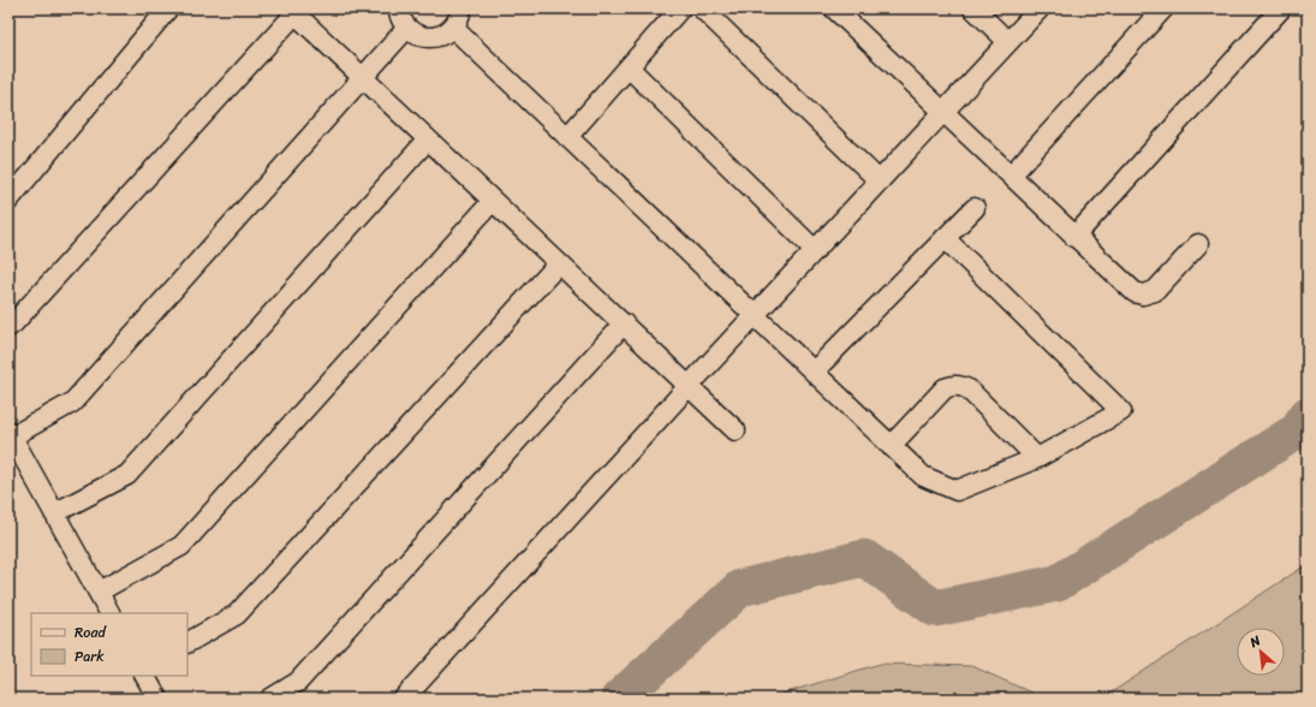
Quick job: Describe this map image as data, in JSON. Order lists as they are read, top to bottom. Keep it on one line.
{"legend":["Road","Park"],"north":"top left"}
